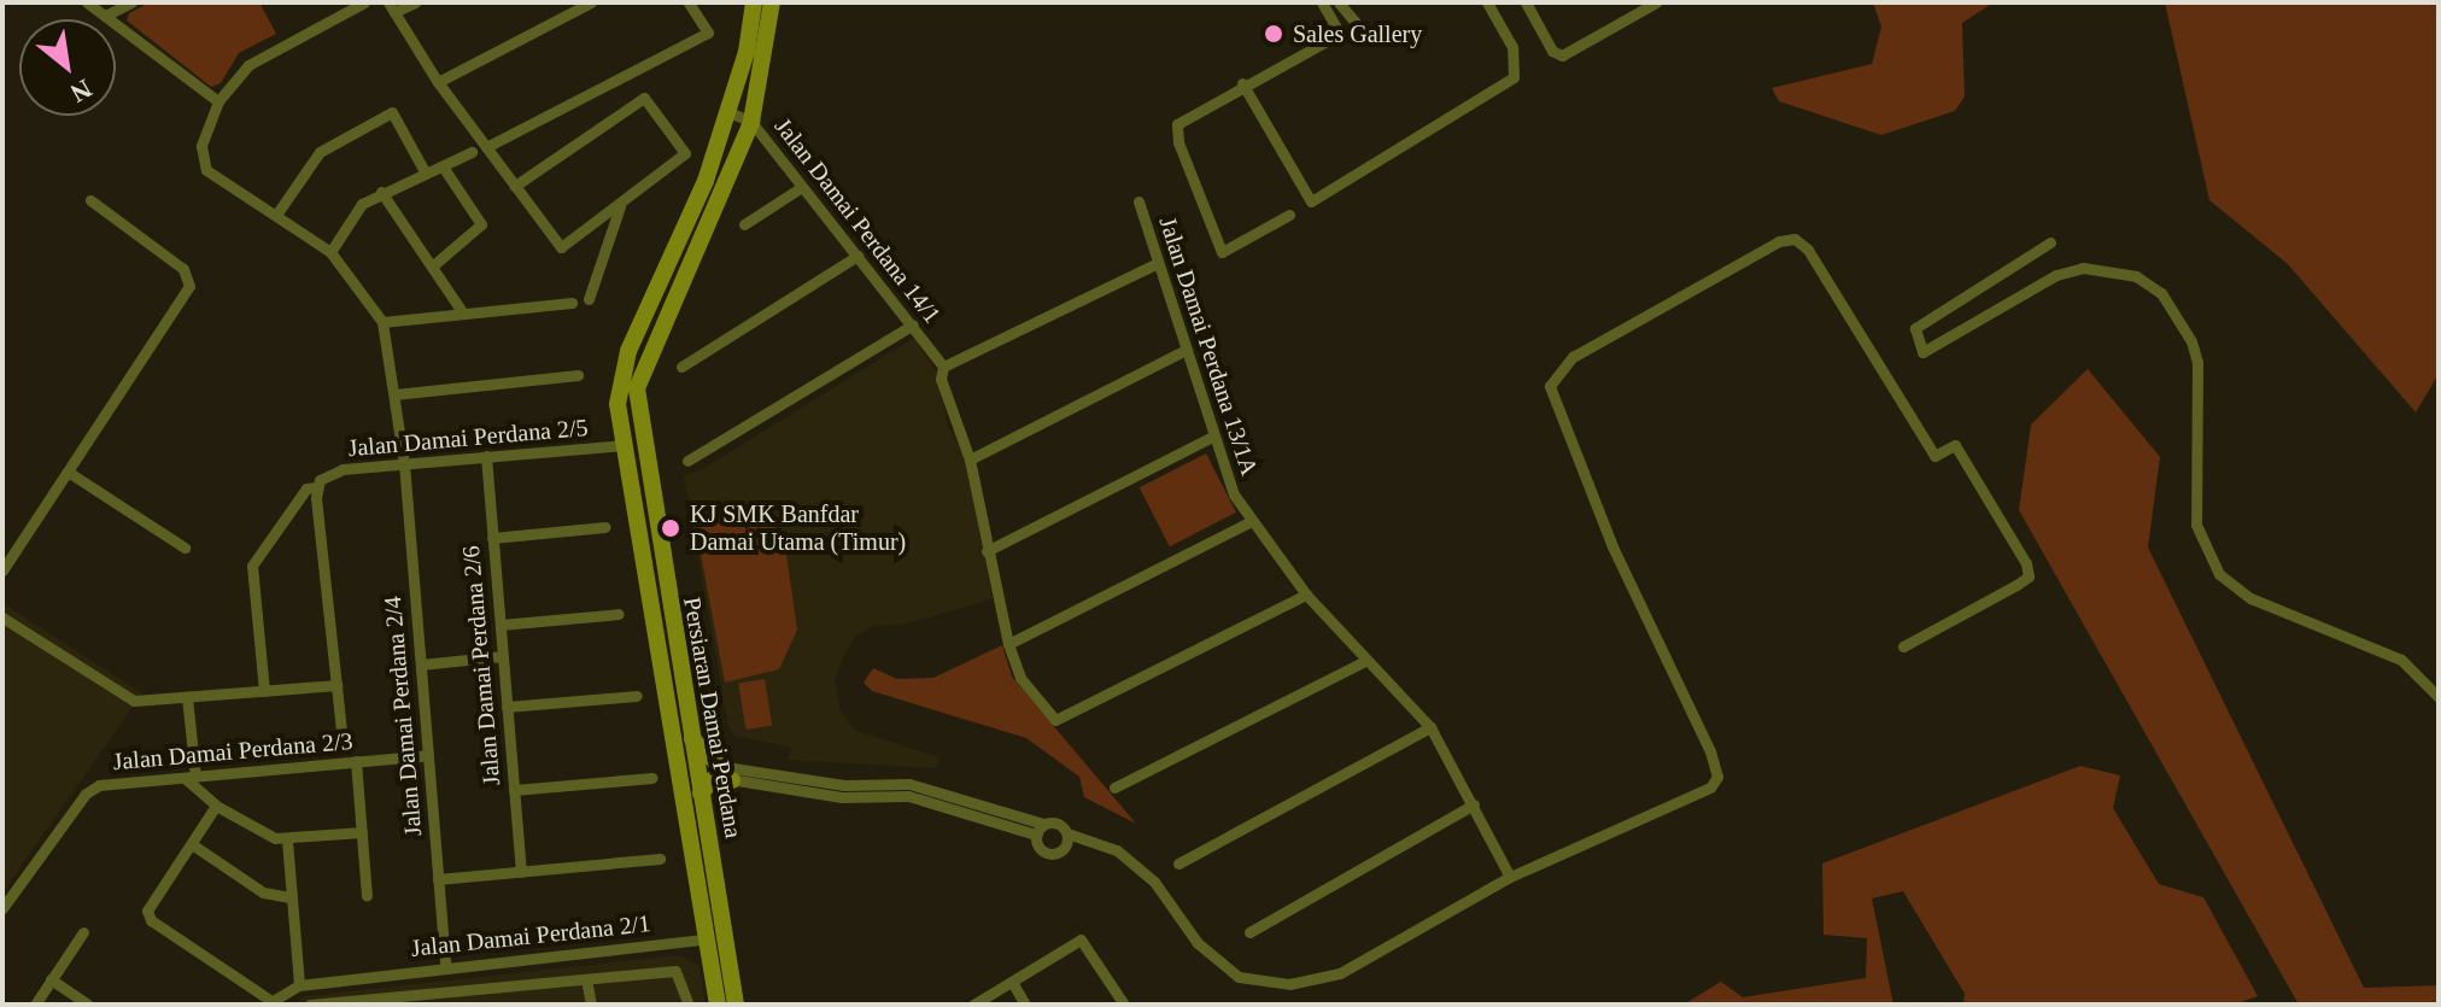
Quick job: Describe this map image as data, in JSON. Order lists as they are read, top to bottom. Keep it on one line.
{"streets":{"main road":["Persiaran Damai Perdana"],"street":["Jalan Damai Perdana 14/1","Jalan Damai Perdana 13/1A","Jalan Damai Perdana 2/5","Jalan Damai Perdana 2/6","Jalan Damai Perdana 2/4","Jalan Damai Perdana 2/3","Jalan Damai Perdana 2/1"]},"crossings":[["Jalan Damai Perdana 14/1","Persiaran Damai Perdana"],["Jalan Damai Perdana 2/5","Jalan Damai Perdana 2/6"],["Jalan Damai Perdana 2/5","Jalan Damai Perdana 2/4"],["Jalan Damai Perdana 2/5","Persiaran Damai Perdana"],["Jalan Damai Perdana 2/4","Jalan Damai Perdana 2/3"],["Jalan Damai Perdana 2/4","Jalan Damai Perdana 2/1"],["Persiaran Damai Perdana","Jalan Damai Perdana 2/1"]],"places":["Sales Gallery","KJ SMK Banfdar Damai Utama (Timur)"],"north":"bottom right"}
